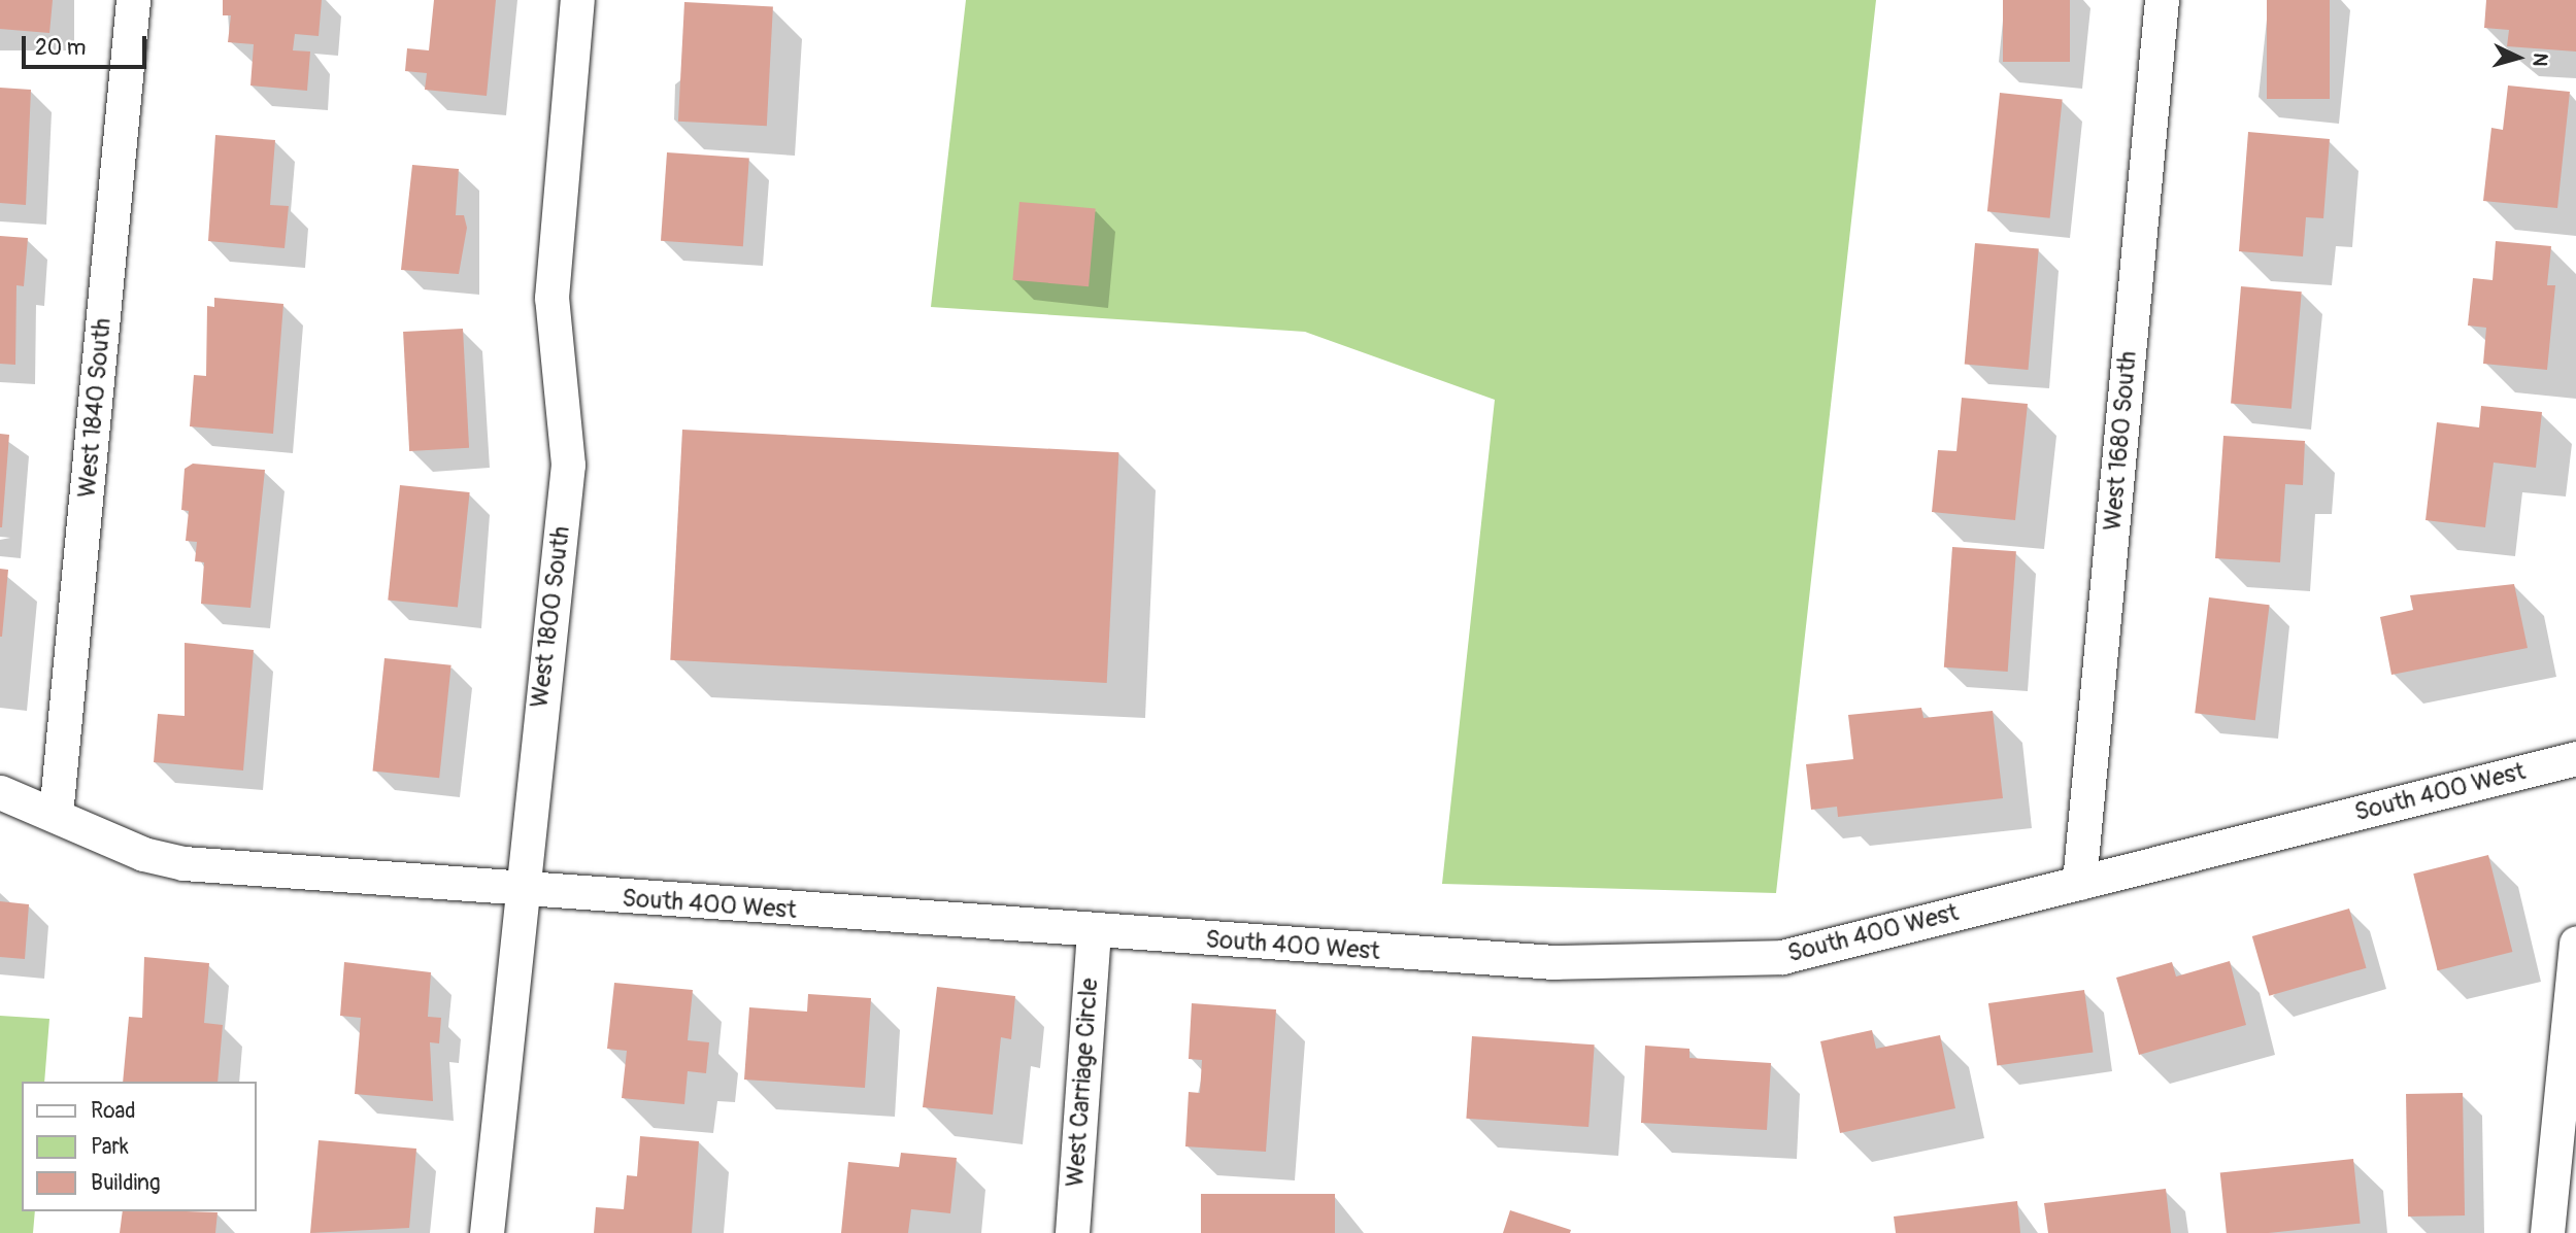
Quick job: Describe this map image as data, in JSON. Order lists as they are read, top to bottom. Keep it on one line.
{"streets":{"street":["West 1840 South","West 1680 South","West 1800 South","South 400 West","West Carriage Circle"]},"crossings":[["West 1840 South","South 400 West"],["West 1680 South","South 400 West"],["West 1800 South","South 400 West"],["South 400 West","West Carriage Circle"]],"legend":["Road","Park","Building"],"scale_bar":"20 m","north":"right"}
